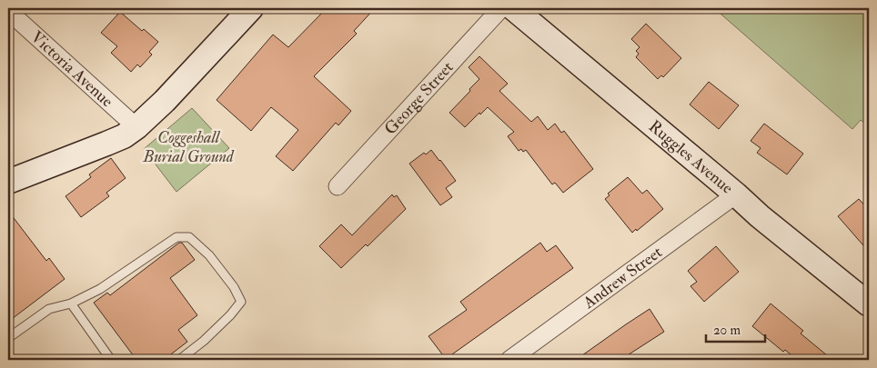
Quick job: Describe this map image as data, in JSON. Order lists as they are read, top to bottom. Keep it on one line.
{"streets":{"street":["Victoria Avenue","George Street","Ruggles Avenue","Andrew Street"]},"crossings":[["Ruggles Avenue","Andrew Street"]],"parks":["Coggeshall Burial Ground"],"scale_bar":"20 m"}
